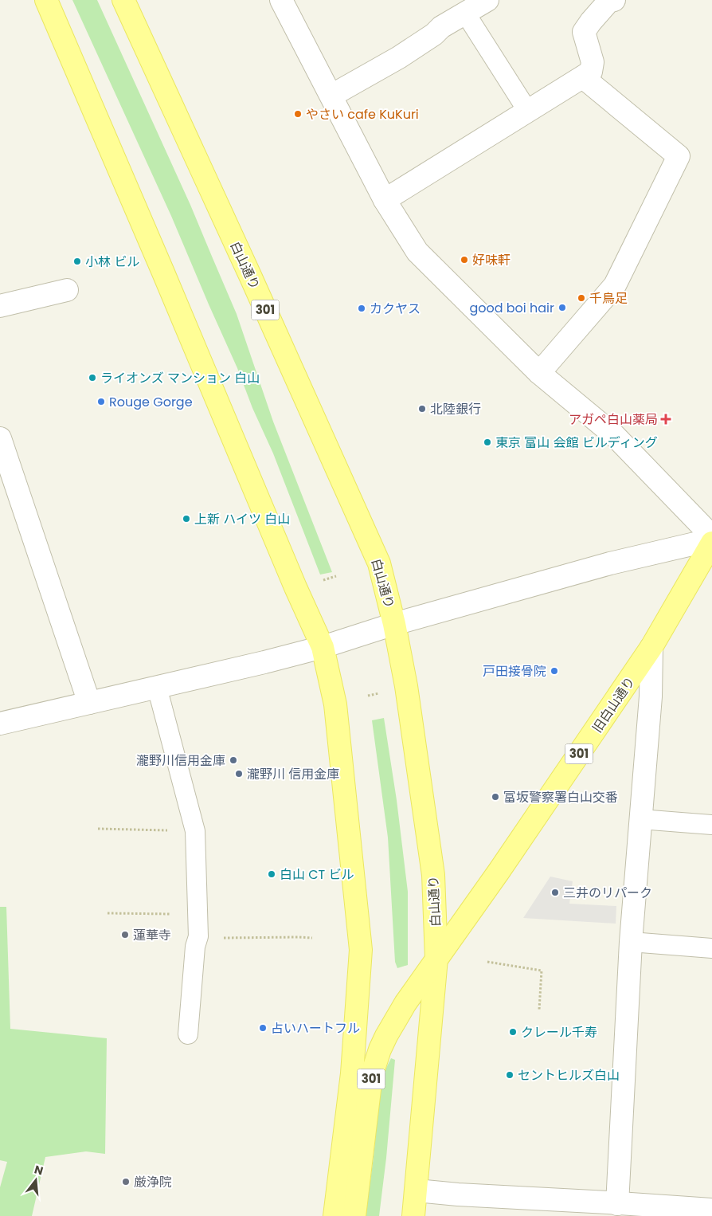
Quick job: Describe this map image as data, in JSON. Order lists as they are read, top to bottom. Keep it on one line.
{"streets":{"main road":["白山通り","301","旧白山通り"]},"crossings":[["白山通り","301"],["白山通り","旧白山通り"],["301","旧白山通り"]],"places":{"other":["やさい cafe KuKuri","好味軒","小林 ビル","千鳥足","good boi hair","カクヤス","ライオンズ マンション 白山","Rouge Gorge","北陸銀行","東京 富山 会館 ビルディング","上新 ハイツ 白山","戸田接骨院","瀧野川信用金庫","瀧野川 信用金庫","富坂警察署白山交番","白山 CT ビル","三井のリパーク","蓮華寺","占いハートフル","クレール千寿","セントヒルズ白山","厳浄院"],"health":["アガペ白山薬局"]},"north":"top"}
